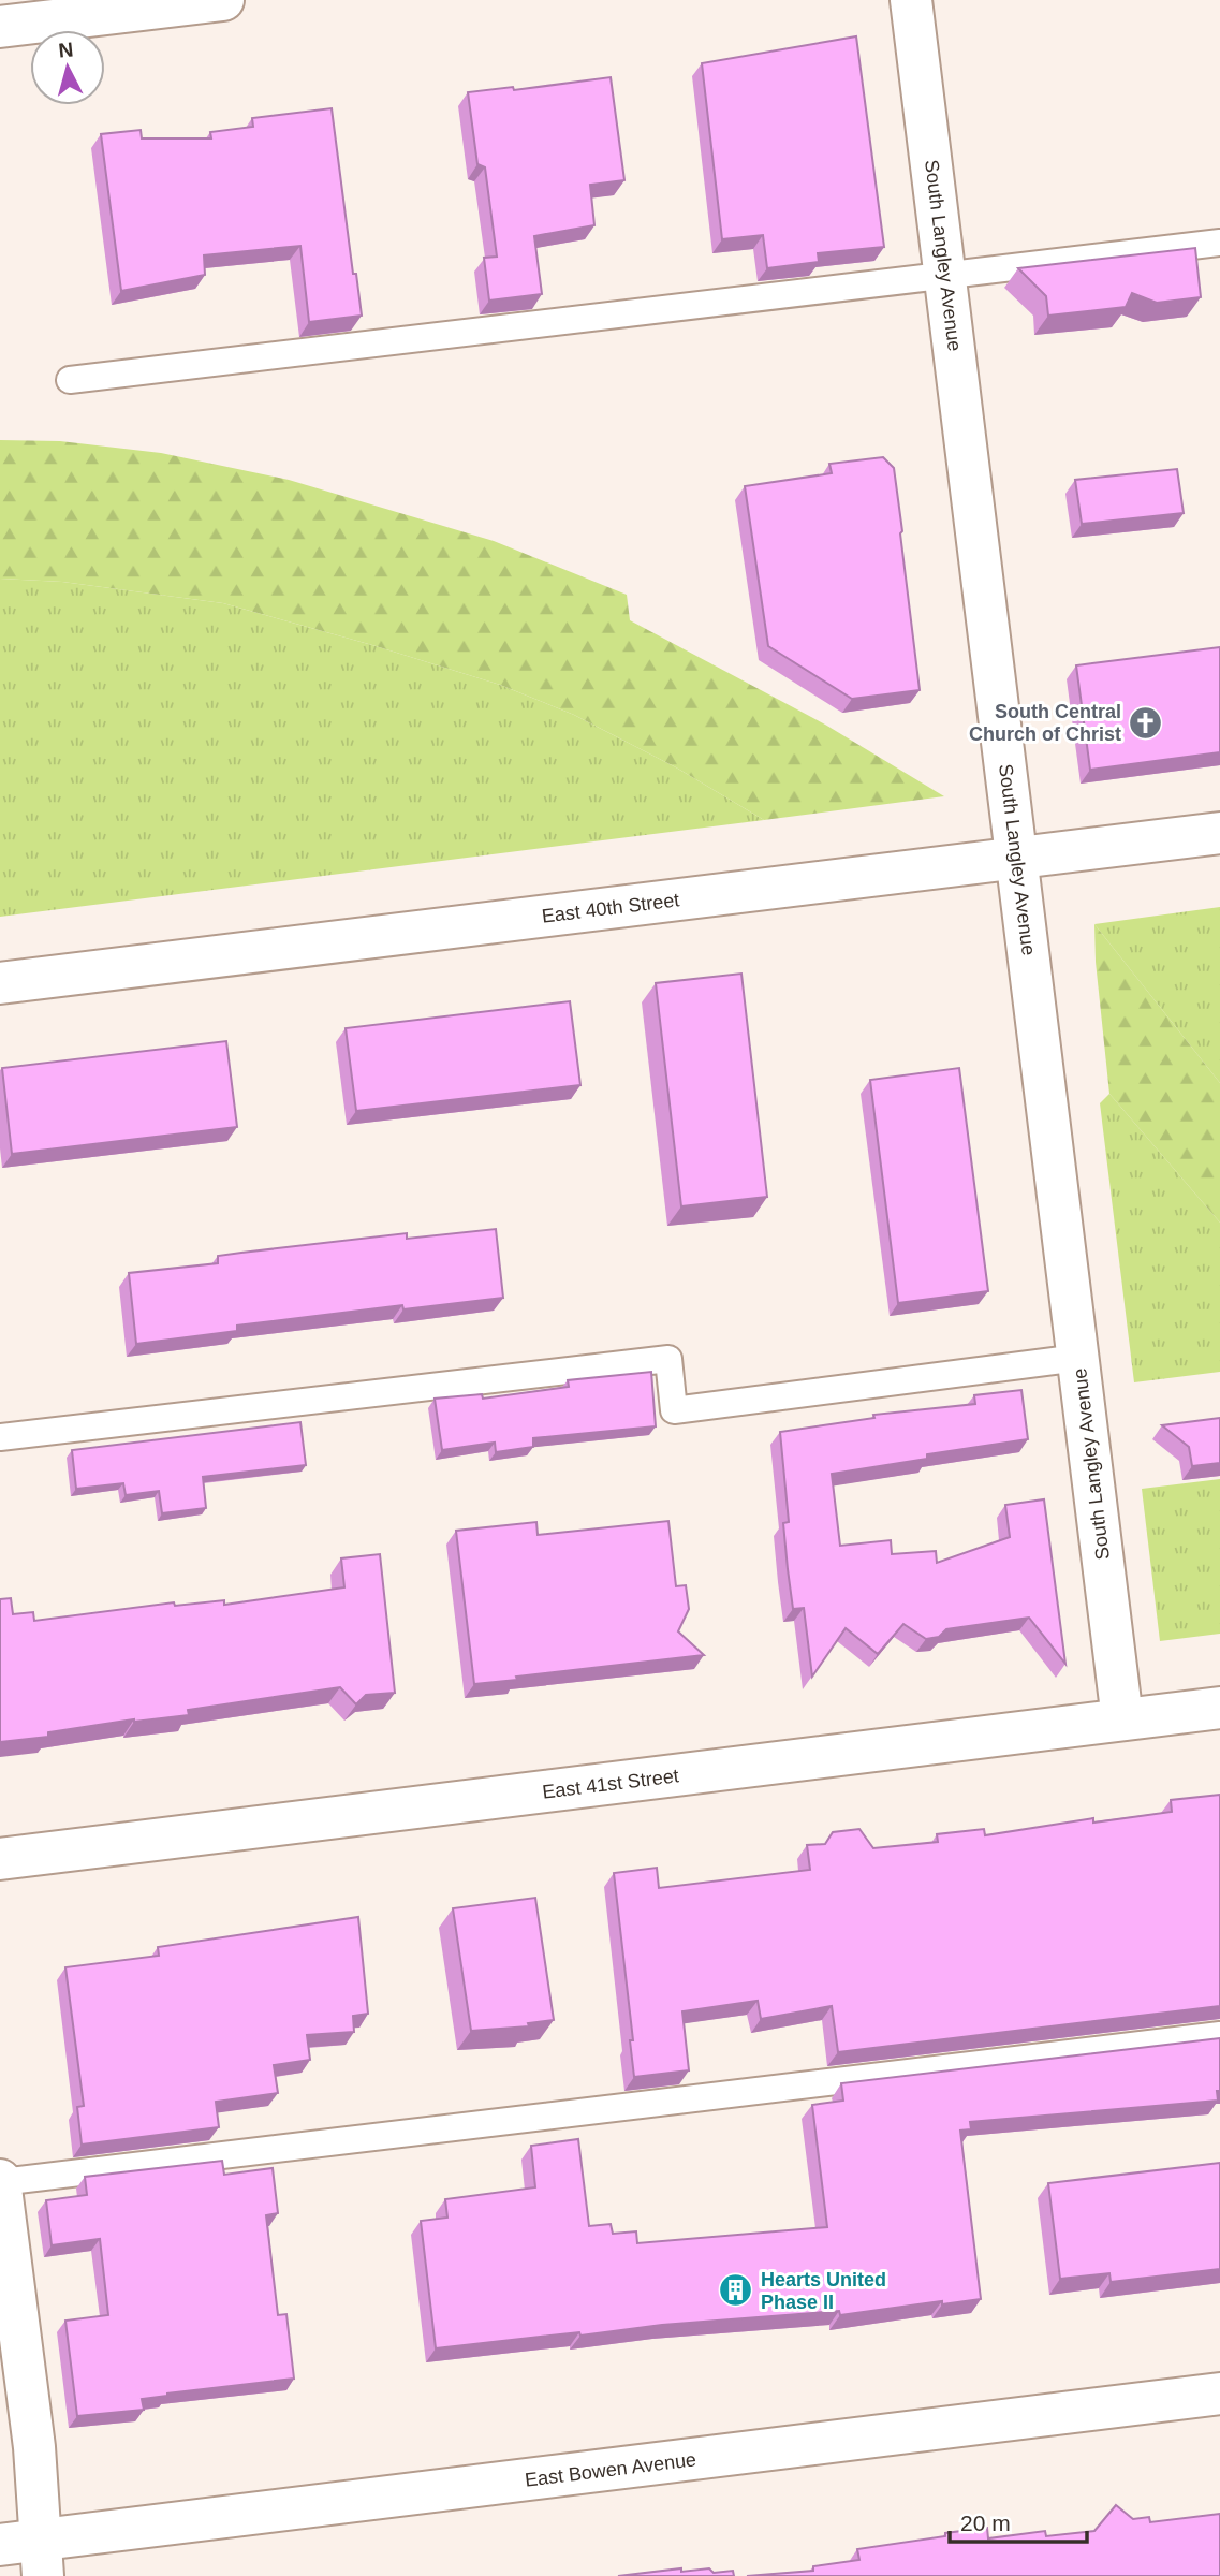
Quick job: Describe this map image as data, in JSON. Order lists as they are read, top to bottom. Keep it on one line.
{"streets":{"street":["South Langley Avenue","East 40th Street","East 41st Street","East Bowen Avenue"]},"crossings":[["South Langley Avenue","East 40th Street"],["South Langley Avenue","East 41st Street"]],"places":{"church":["South Central Church of Christ"],"building":["Hearts United Phase II"]},"scale_bar":"20 m","north":"top"}
